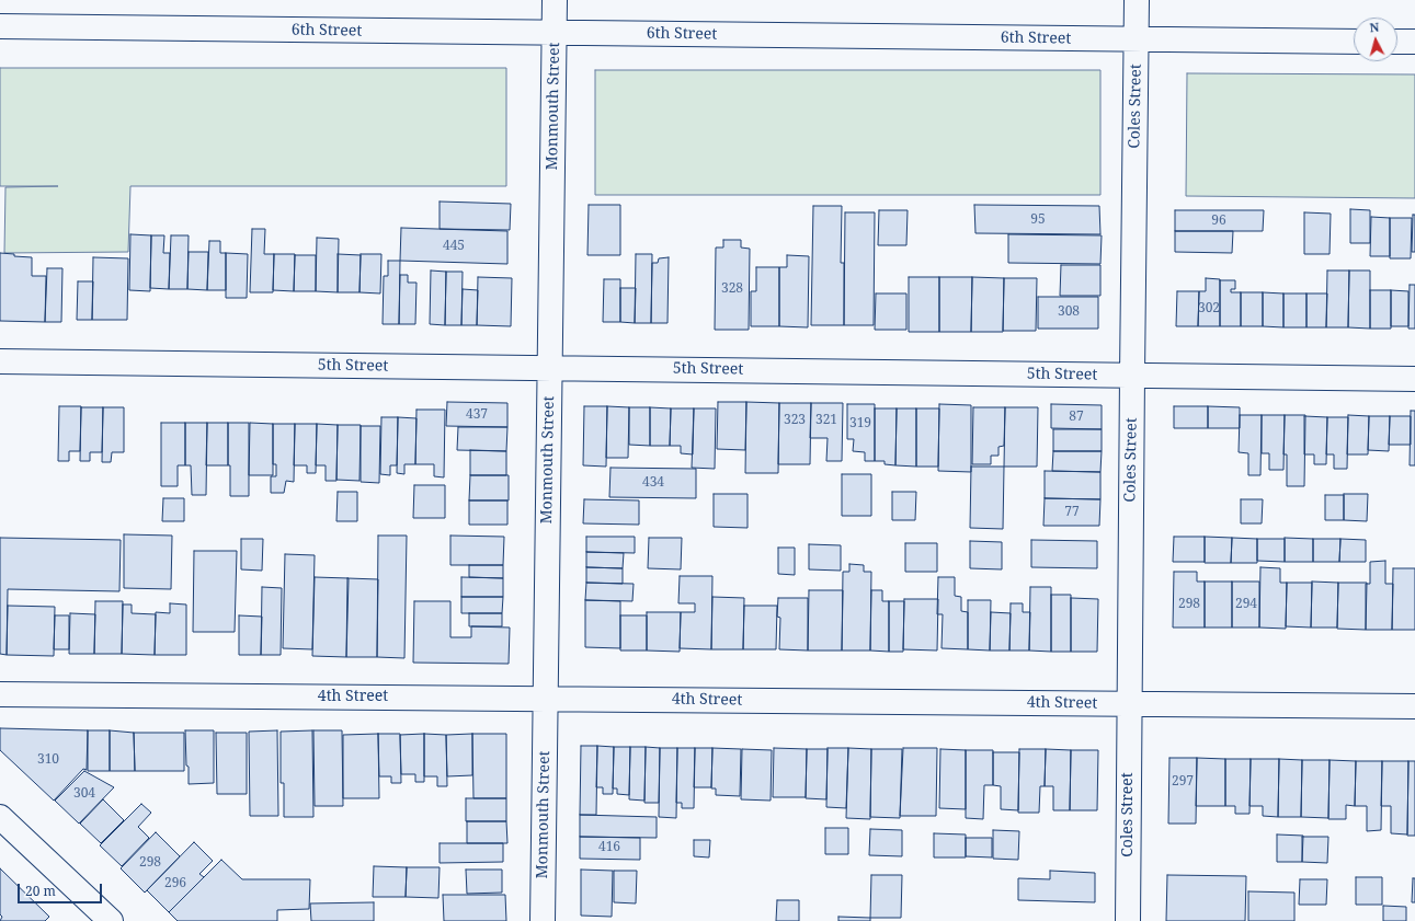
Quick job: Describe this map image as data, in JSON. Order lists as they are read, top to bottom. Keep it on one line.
{"streets":{"street":["6th Street","Monmouth Street","Coles Street","5th Street","4th Street"]},"crossings":[["6th Street","Monmouth Street"],["6th Street","Coles Street"],["Monmouth Street","5th Street"],["Monmouth Street","4th Street"],["Coles Street","5th Street"],["Coles Street","4th Street"]],"house_numbers":["95","96","445","328","302","308","437","87","323","321","319","434","77","298","294","310","297","304","416","298","296"],"scale_bar":"20 m","north":"top"}
